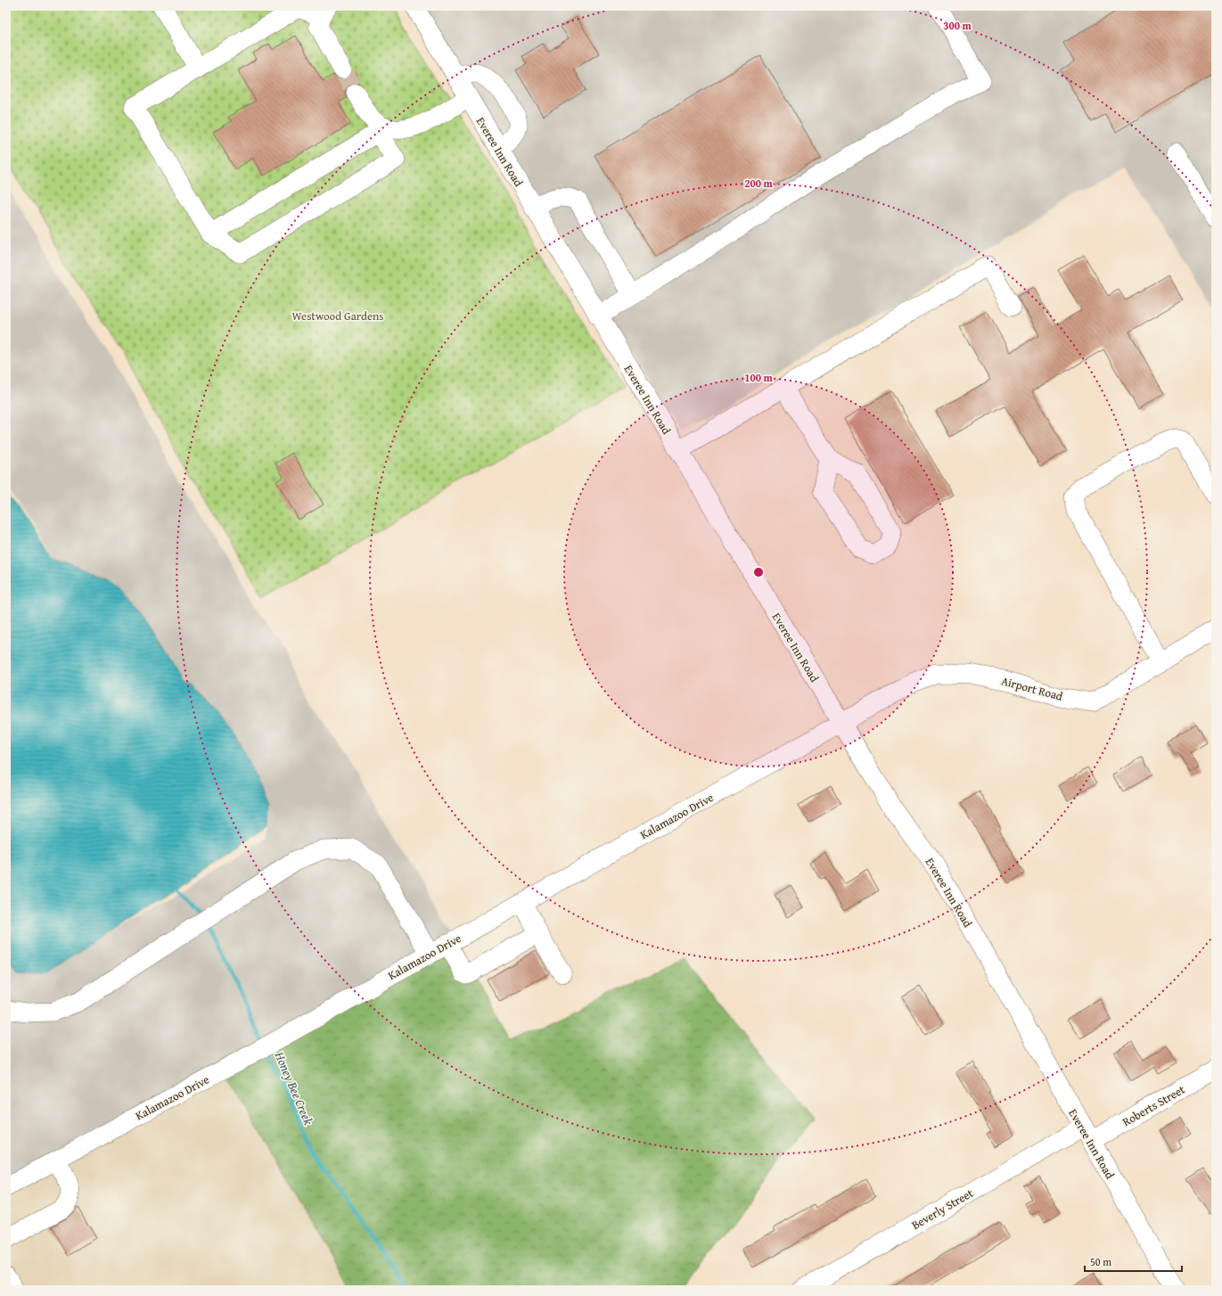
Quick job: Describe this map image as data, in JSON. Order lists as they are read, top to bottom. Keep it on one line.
{"streets":{"street":["Everee Inn Road","Airport Road","Kalamazoo Drive","Roberts Street","Beverly Street"]},"crossings":[["Everee Inn Road","Airport Road"],["Everee Inn Road","Kalamazoo Drive"],["Everee Inn Road","Roberts Street"],["Everee Inn Road","Beverly Street"],["Airport Road","Kalamazoo Drive"],["Roberts Street","Beverly Street"]],"water":["Honey Bee Creek"],"parks":["Westwood Gardens"],"scale_bar":"50 m","rings":["300 m","200 m","100 m"]}
